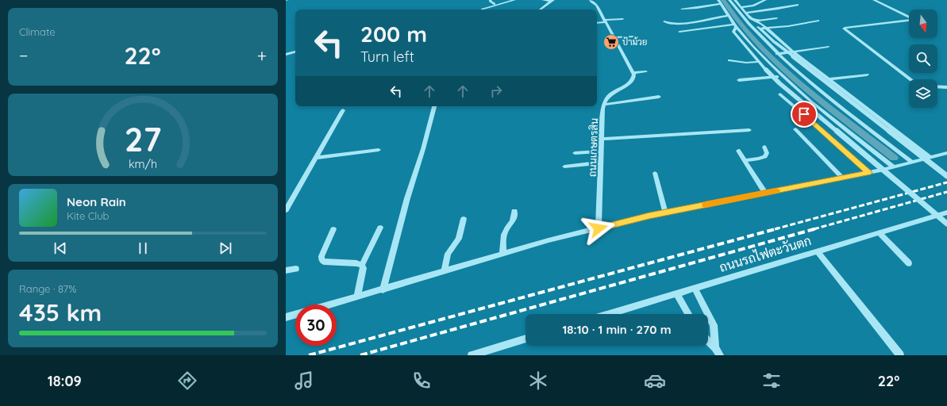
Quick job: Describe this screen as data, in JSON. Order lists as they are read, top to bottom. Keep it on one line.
{"streets":{"street":["ถนนเกษตรสิน","ถนนรถไฟตะวันตก"]},"places":{"supermarket":["ป้าม้วย"]},"north":"bottom","page":{"tile":["Climate",["Range · 87%","435 km"]],"turn":["200 m","Turn left"],"heat":["−","22°","+"],"song":["Neon Rain","Kite Club"],"limit":"30","trip":"18:10 · 1 min · 270 m","tabs":["18:09","22°"],"gauge":["27","km/h"]}}
